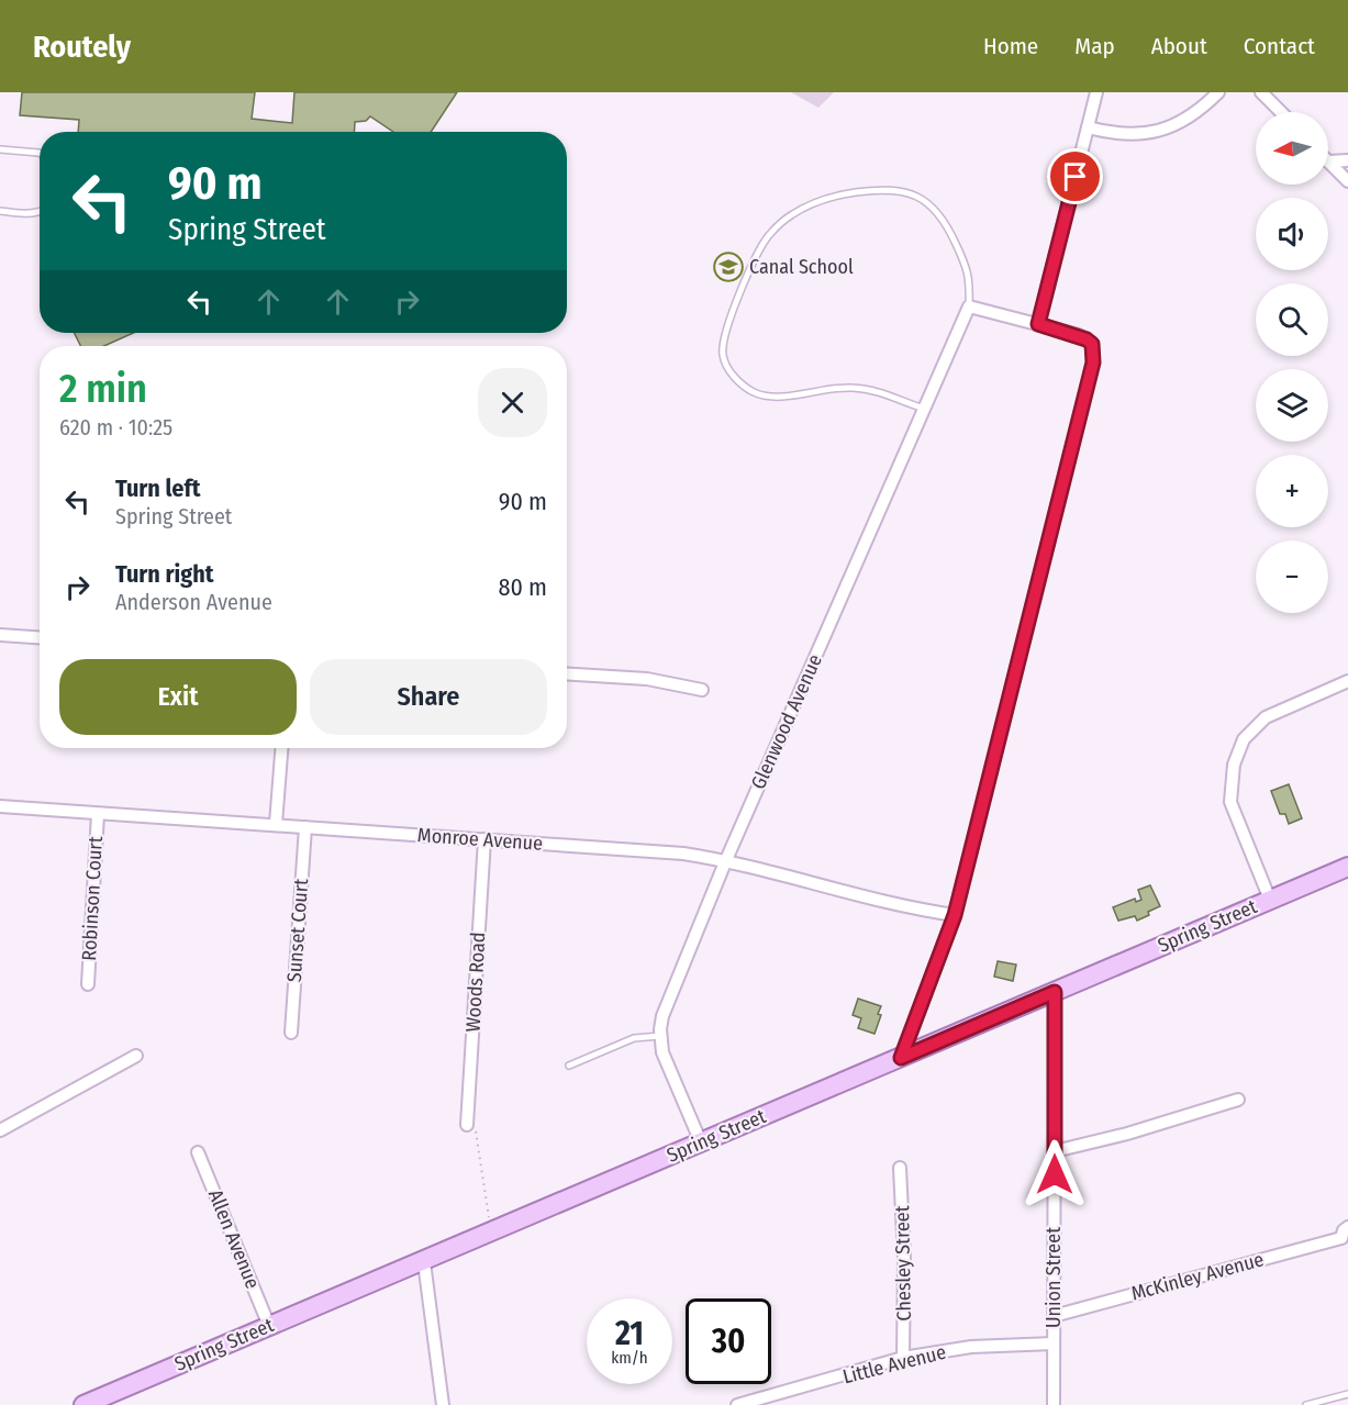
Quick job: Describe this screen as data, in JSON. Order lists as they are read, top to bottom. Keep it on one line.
{"streets":{"main road":["Spring Street"],"street":["Glenwood Avenue","Monroe Avenue","Robinson Court","Sunset Court","Woods Road","Allen Avenue","Chesley Street","McKinley Avenue","Union Street","Little Avenue"]},"crossings":[["Glenwood Avenue","Monroe Avenue"],["Glenwood Avenue","Spring Street"],["Monroe Avenue","Robinson Court"],["Monroe Avenue","Sunset Court"],["Monroe Avenue","Woods Road"],["Spring Street","Allen Avenue"],["Spring Street","Union Street"],["Chesley Street","Little Avenue"],["McKinley Avenue","Union Street"],["Union Street","Little Avenue"]],"places":{"school or university":["Canal School"]},"north":"left","page":{"header":"Routely","nav":["Home","Map","About","Contact"],"map_buttons":["+","−"],"turn":["90 m","Spring Street"],"heading":["2 min","620 m · 10:25"],"list":[{"name":"Turn left","note":"Spring Street","value":"90 m"},{"name":"Turn right","note":"Anderson Avenue","value":"80 m"}],"buttons":["Exit","Share"],"speed":"21 km/h","limit":"30"}}
